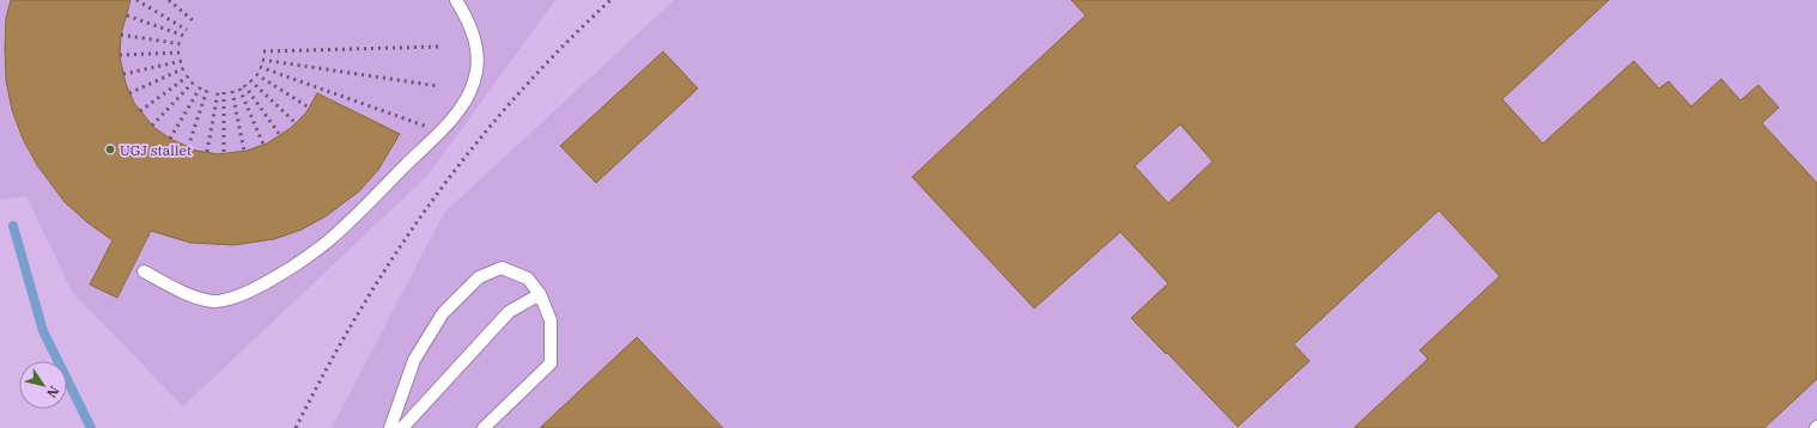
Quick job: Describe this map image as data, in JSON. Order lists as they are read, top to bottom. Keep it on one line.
{"places":["UGJ stallet"],"north":"bottom right"}
